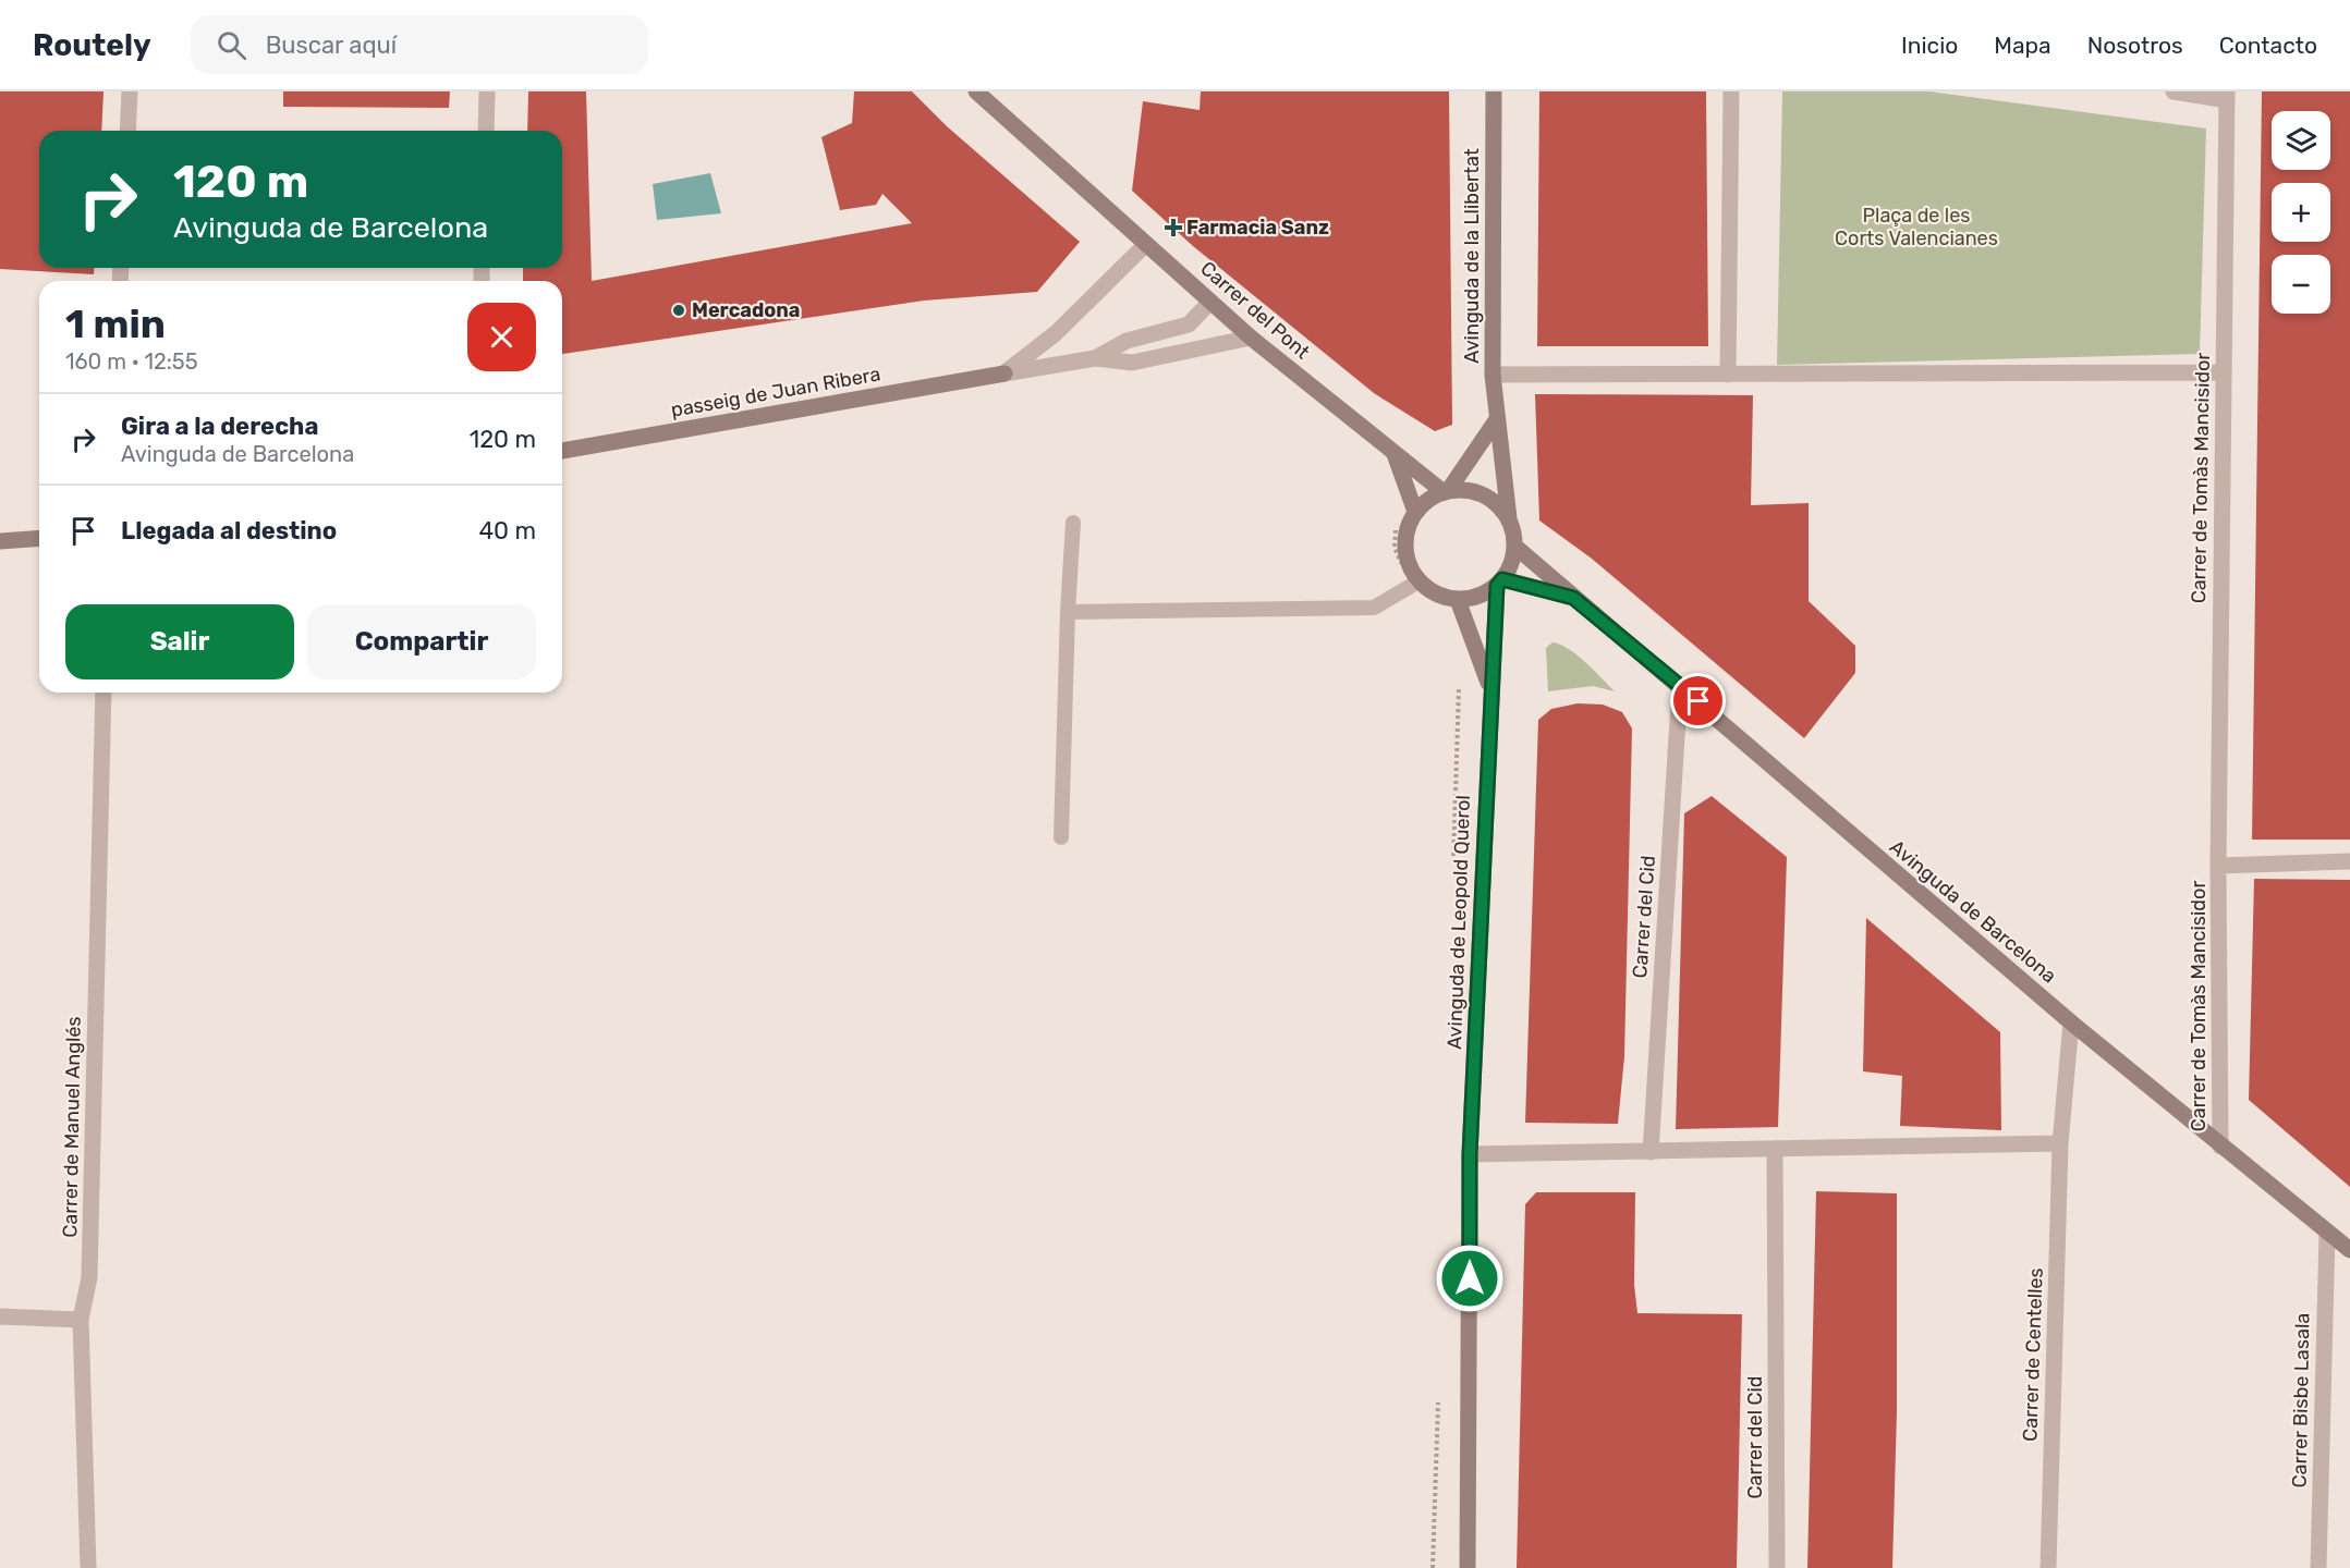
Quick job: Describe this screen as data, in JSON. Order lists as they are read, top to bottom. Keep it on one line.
{"streets":{"street":["Avinguda de la Llibertat","Carrer del Pont","passeig de Juan Ribera","Carrer de Tomàs Mancisidor","Avinguda de Barcelona","Carrer del Cid","Avinguda de Leopold Querol","Carrer de Manuel Anglés","Carrer de Centelles","Carrer Bisbe Lasala"]},"crossings":[["Avinguda de la Llibertat","Carrer del Pont"],["Avinguda de la Llibertat","Avinguda de Barcelona"],["Avinguda de la Llibertat","Avinguda de Leopold Querol"],["Carrer del Pont","passeig de Juan Ribera"],["Carrer del Pont","Avinguda de Barcelona"],["Carrer del Pont","Avinguda de Leopold Querol"],["Carrer de Tomàs Mancisidor","Avinguda de Barcelona"],["Avinguda de Barcelona","Carrer del Cid"],["Avinguda de Barcelona","Avinguda de Leopold Querol"],["Avinguda de Barcelona","Carrer de Centelles"],["Avinguda de Barcelona","Carrer Bisbe Lasala"]],"parks":["Plaça de les Corts Valencianes"],"places":{"health":["Farmacia Sanz"],"other":["Mercadona"]},"page":{"header":"Routely","search":"Buscar aquí","nav":["Inicio","Mapa","Nosotros","Contacto"],"map_buttons":["+","−"],"turn":["120 m","Avinguda de Barcelona"],"heading":["1 min","160 m · 12:55"],"list":[{"name":"Gira a la derecha","note":"Avinguda de Barcelona","value":"120 m"},{"name":"Llegada al destino","value":"40 m"}],"buttons":["Salir","Compartir"]}}
